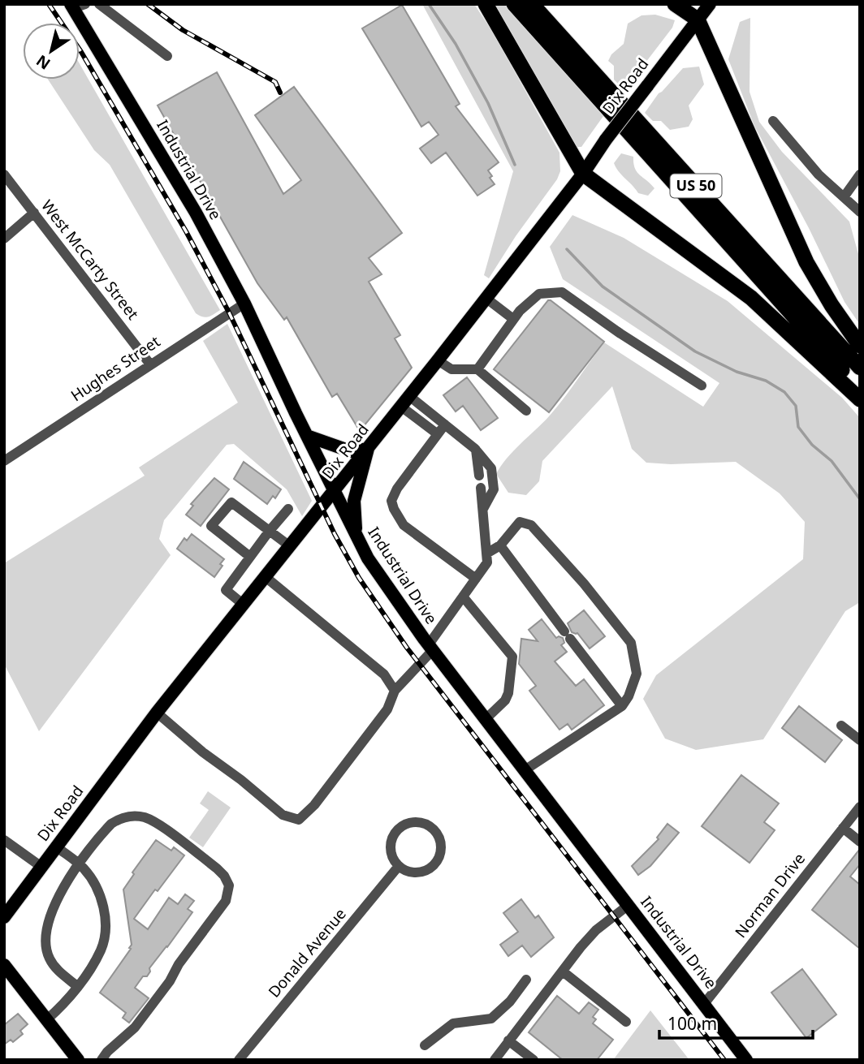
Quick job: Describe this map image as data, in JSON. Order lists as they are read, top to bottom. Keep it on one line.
{"streets":{"highway":["US 50"],"main road":["Dix Road","Industrial Drive"],"street":["West McCarty Street","Hughes Street","Norman Drive","Donald Avenue"]},"crossings":[["Dix Road","Industrial Drive"],["Industrial Drive","Hughes Street"],["Industrial Drive","Norman Drive"],["West McCarty Street","Hughes Street"]],"scale_bar":"100 m","north":"bottom left"}
